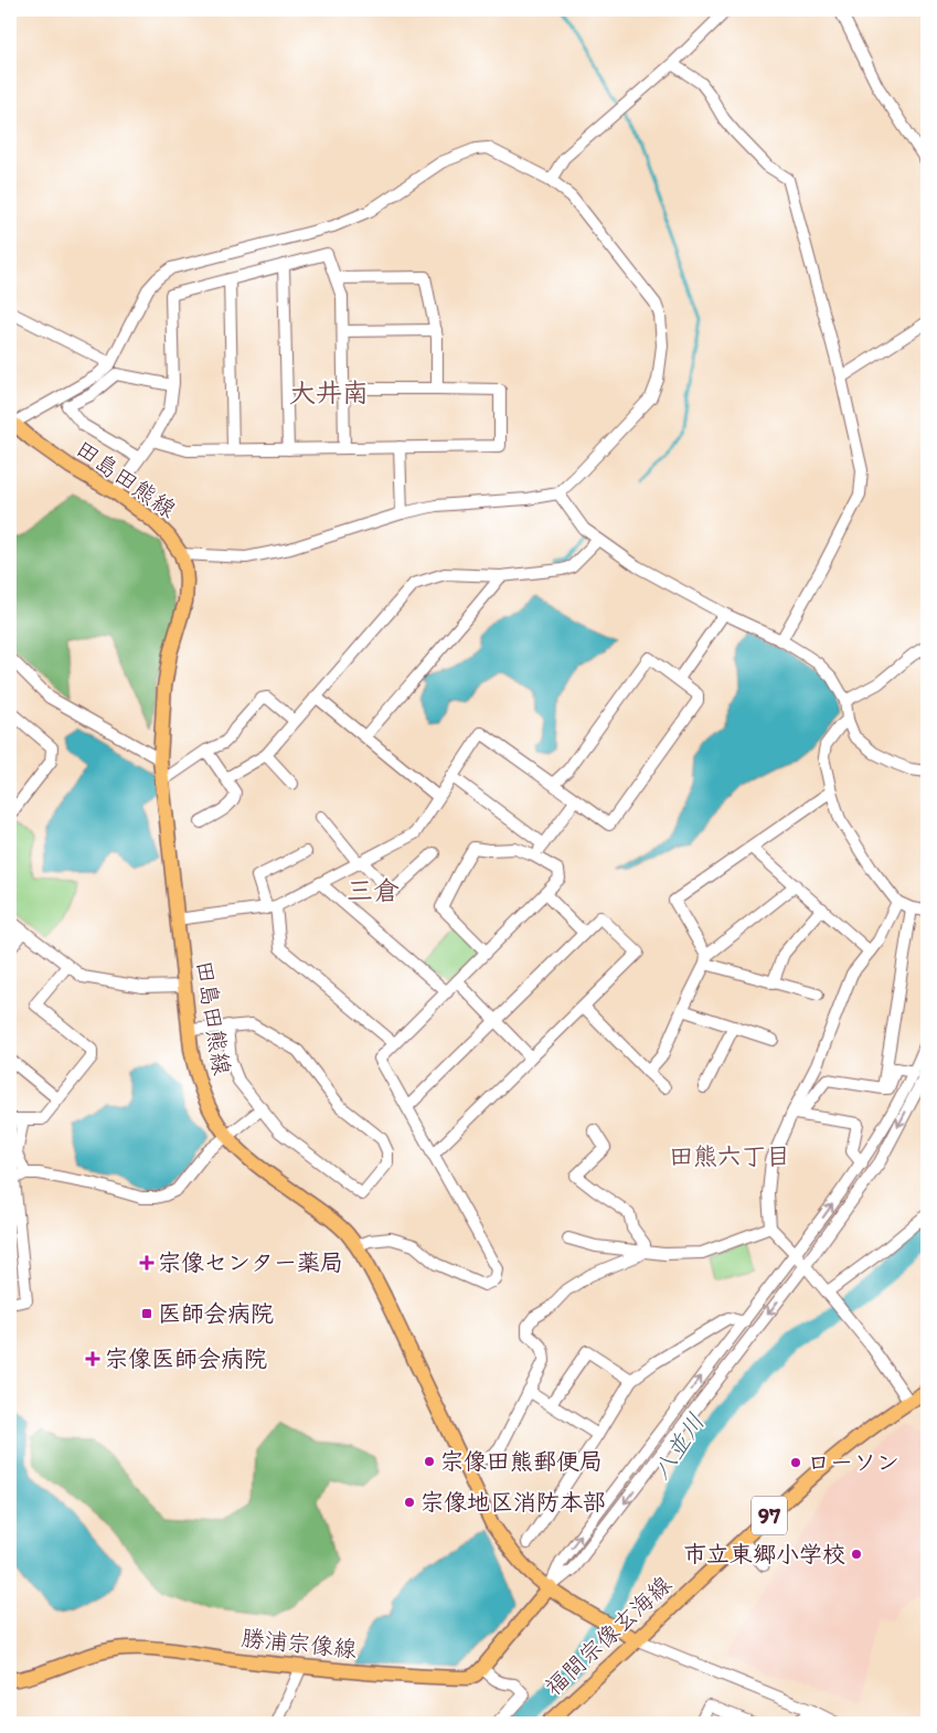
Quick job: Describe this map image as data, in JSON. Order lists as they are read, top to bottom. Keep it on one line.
{"streets":{"main road":["田島田熊線","97","福間宗像玄海線","勝浦宗像線"]},"crossings":[["田島田熊線","福間宗像玄海線"],["田島田熊線","勝浦宗像線"]],"districts":["大井南","三倉","田熊六丁目"],"water":["八並川"],"places":{"health":["宗像センター薬局","宗像医師会病院"],"transit":["医師会病院"],"other":["宗像田熊郵便局","ローソン","宗像地区消防本部","市立東郷小学校"]}}
